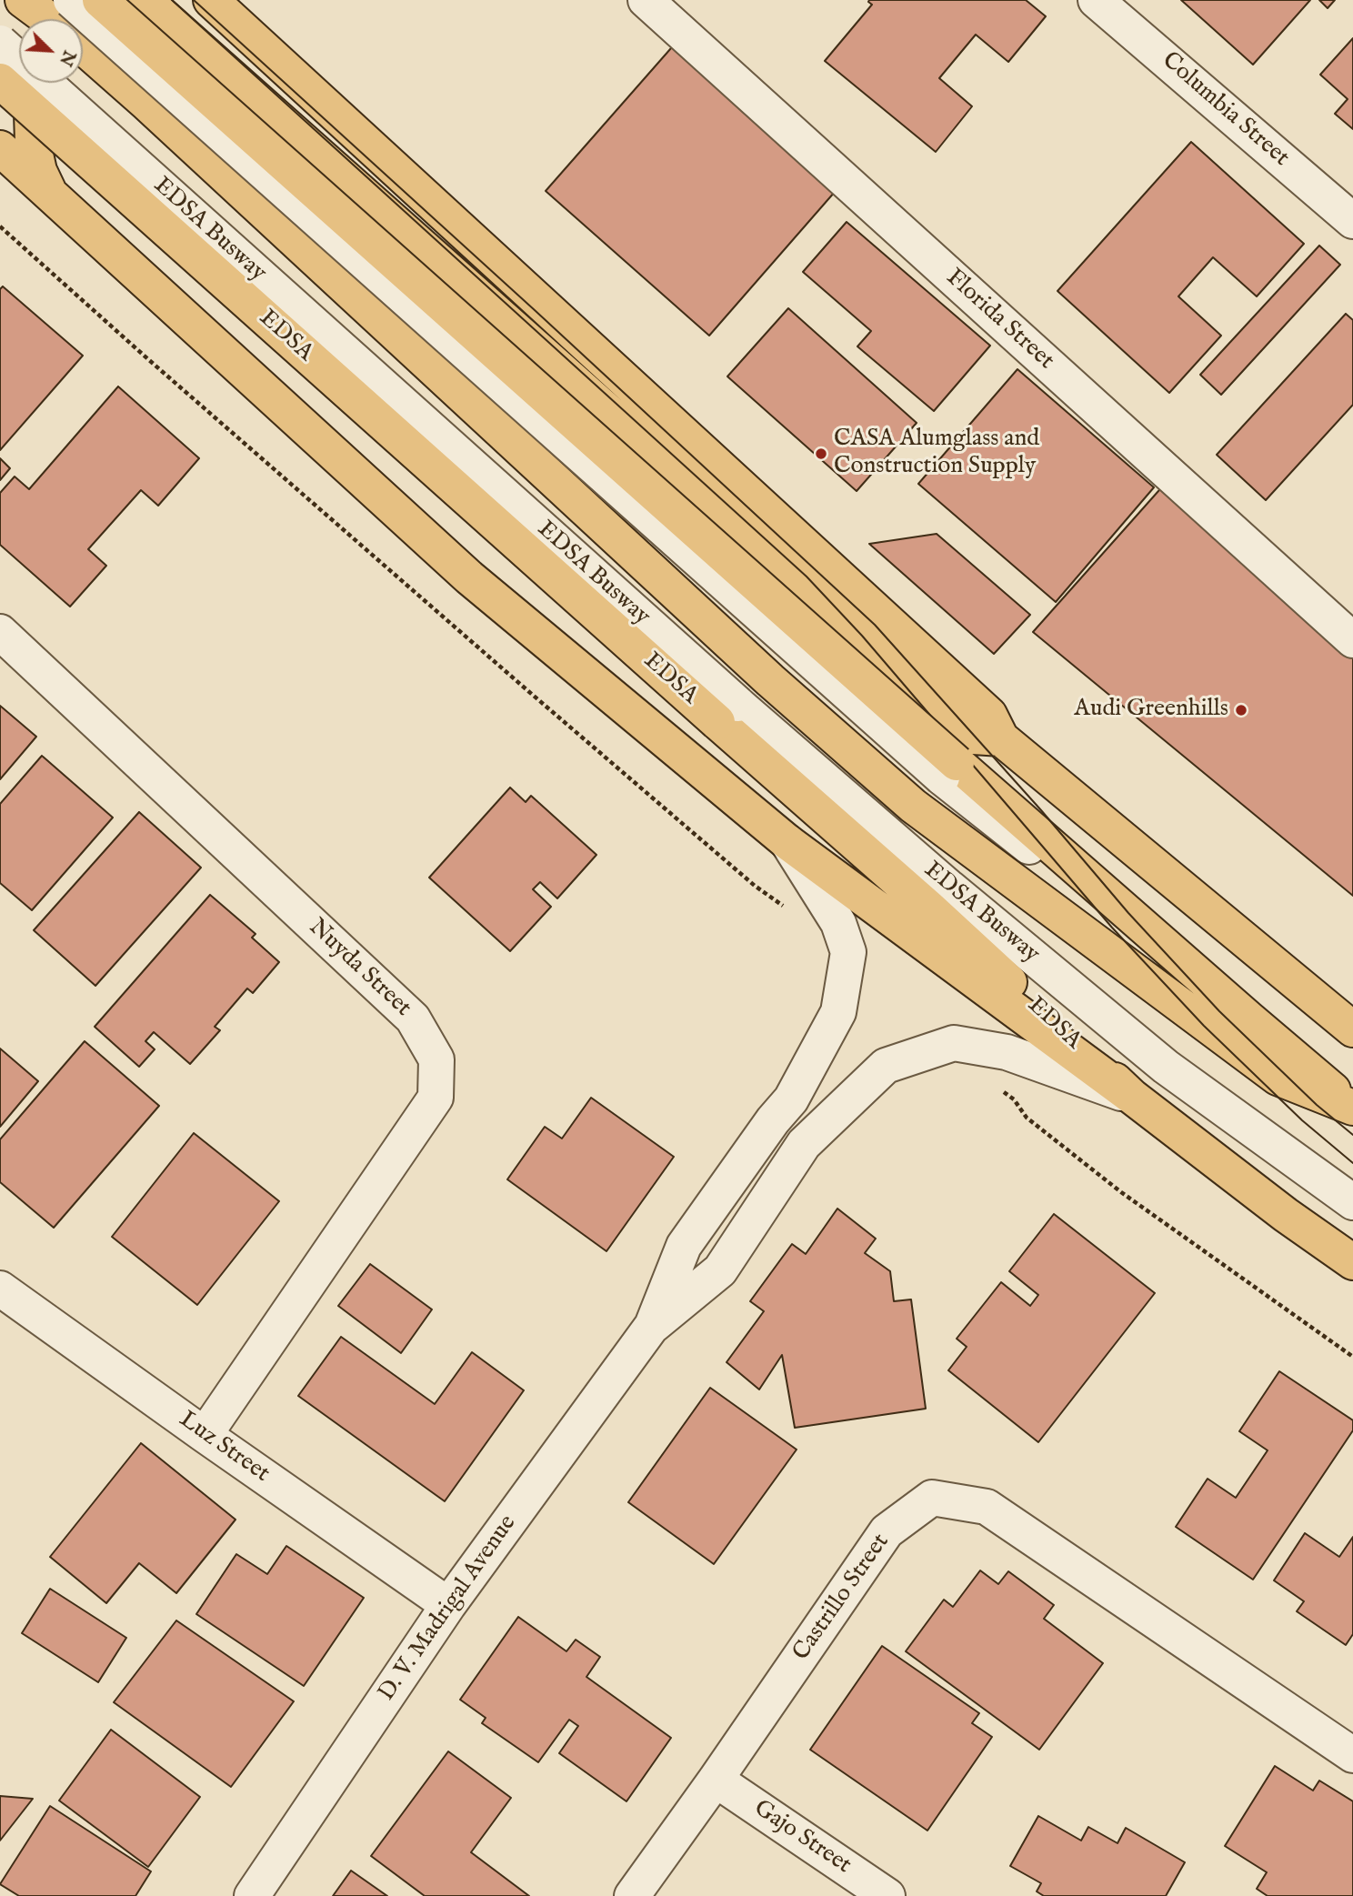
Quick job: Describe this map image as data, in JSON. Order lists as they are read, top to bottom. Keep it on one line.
{"streets":{"highway":["EDSA"],"street":["Columbia Street","EDSA Busway","Florida Street","Nuyda Street","Luz Street","Castrillo Street","D. V. Madrigal Avenue","Gajo Street"]},"crossings":[["EDSA Busway","EDSA"],["EDSA","D. V. Madrigal Avenue"],["Nuyda Street","Luz Street"],["Luz Street","D. V. Madrigal Avenue"],["Castrillo Street","Gajo Street"]],"places":["CASA Alumglass and Construction Supply","Audi Greenhills"],"north":"bottom right"}
